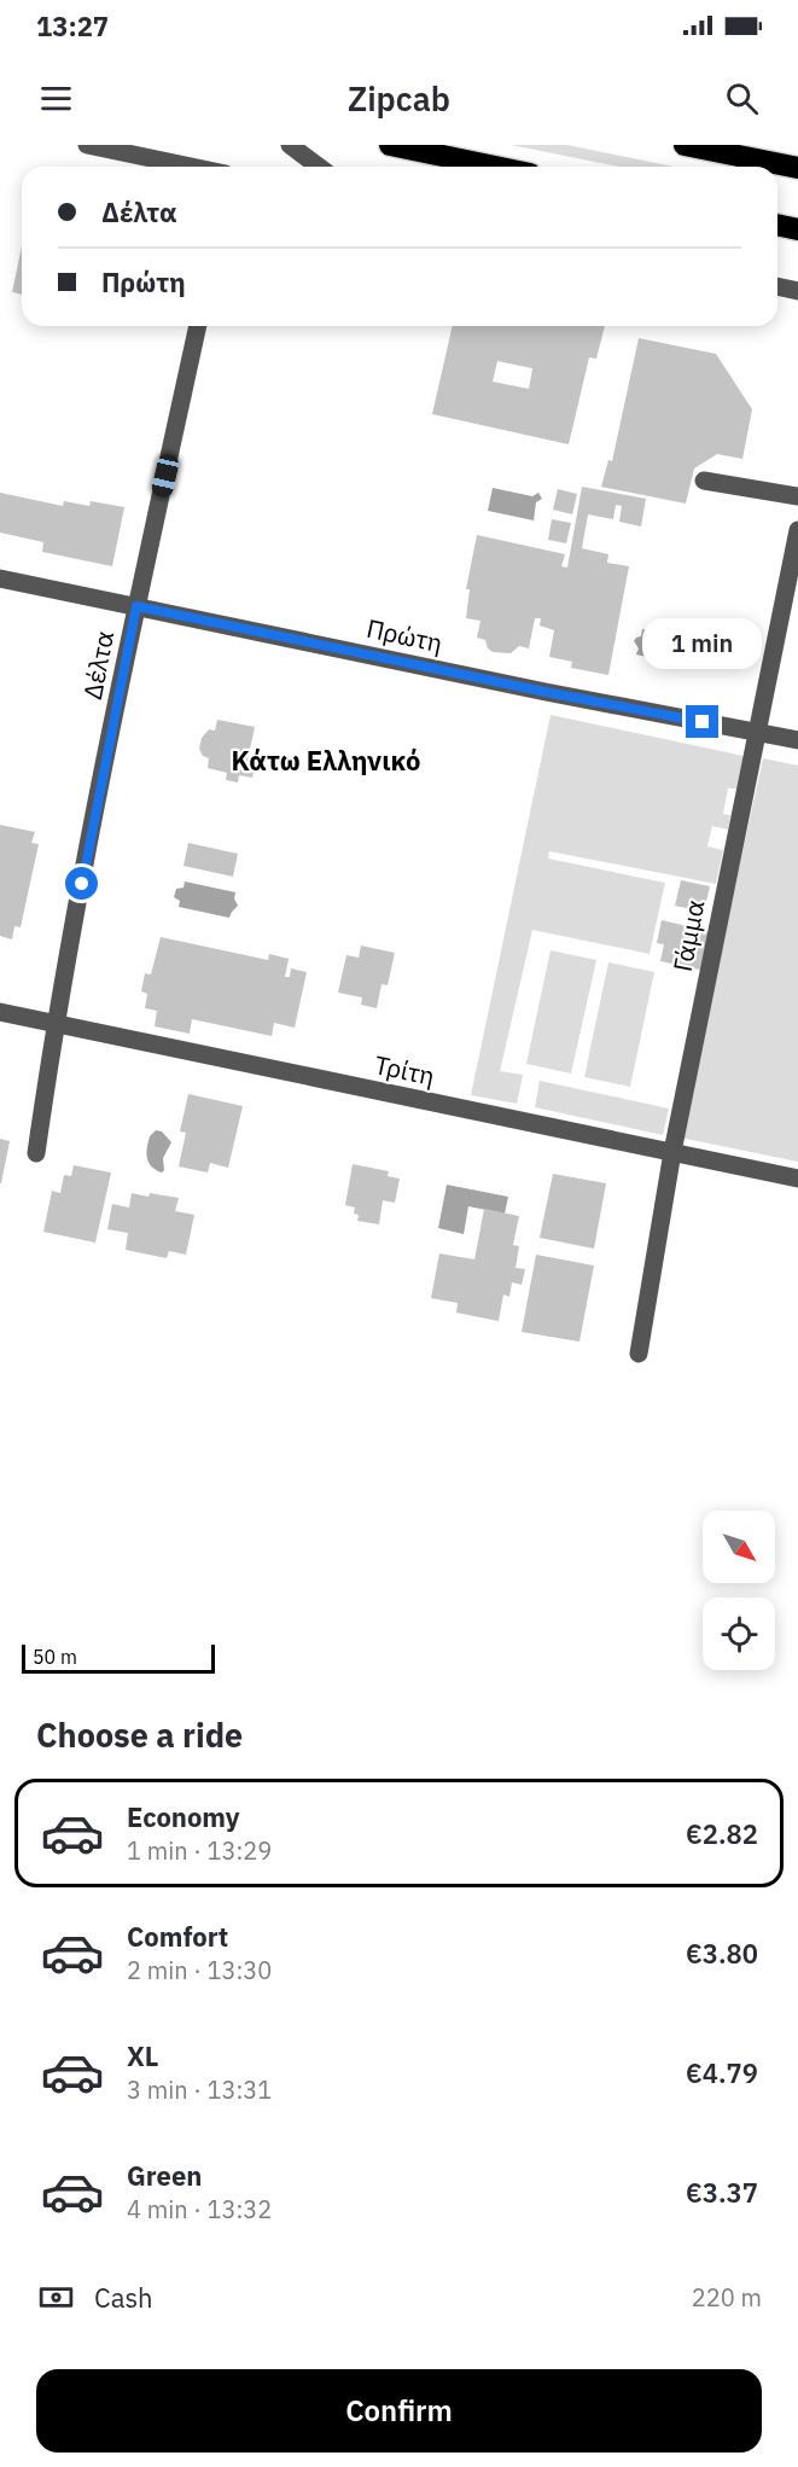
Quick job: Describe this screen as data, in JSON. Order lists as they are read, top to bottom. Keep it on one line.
{"streets":{"street":["Πρώτη","Δέλτα","Γάμμα","Τρίτη"]},"crossings":[["Πρώτη","Δέλτα"],["Πρώτη","Γάμμα"],["Δέλτα","Τρίτη"],["Γάμμα","Τρίτη"]],"districts":["Κάτω Ελληνικό"],"scale_bar":"50 m","north":"bottom right","page":{"status":"13:27","header":"Zipcab","banner":["Δέλτα","Πρώτη"],"bubble":"1 min","scale":"50 m","heading":"Choose a ride","list":[{"name":"Economy","note":"1 min · 13:29","value":"€2.82"},{"name":"Comfort","note":"2 min · 13:30","value":"€3.80"},{"name":"XL","note":"3 min · 13:31","value":"€4.79"},{"name":"Green","note":"4 min · 13:32","value":"€3.37"}],"pay":["Cash","220 m"],"buttons":"Confirm"}}
